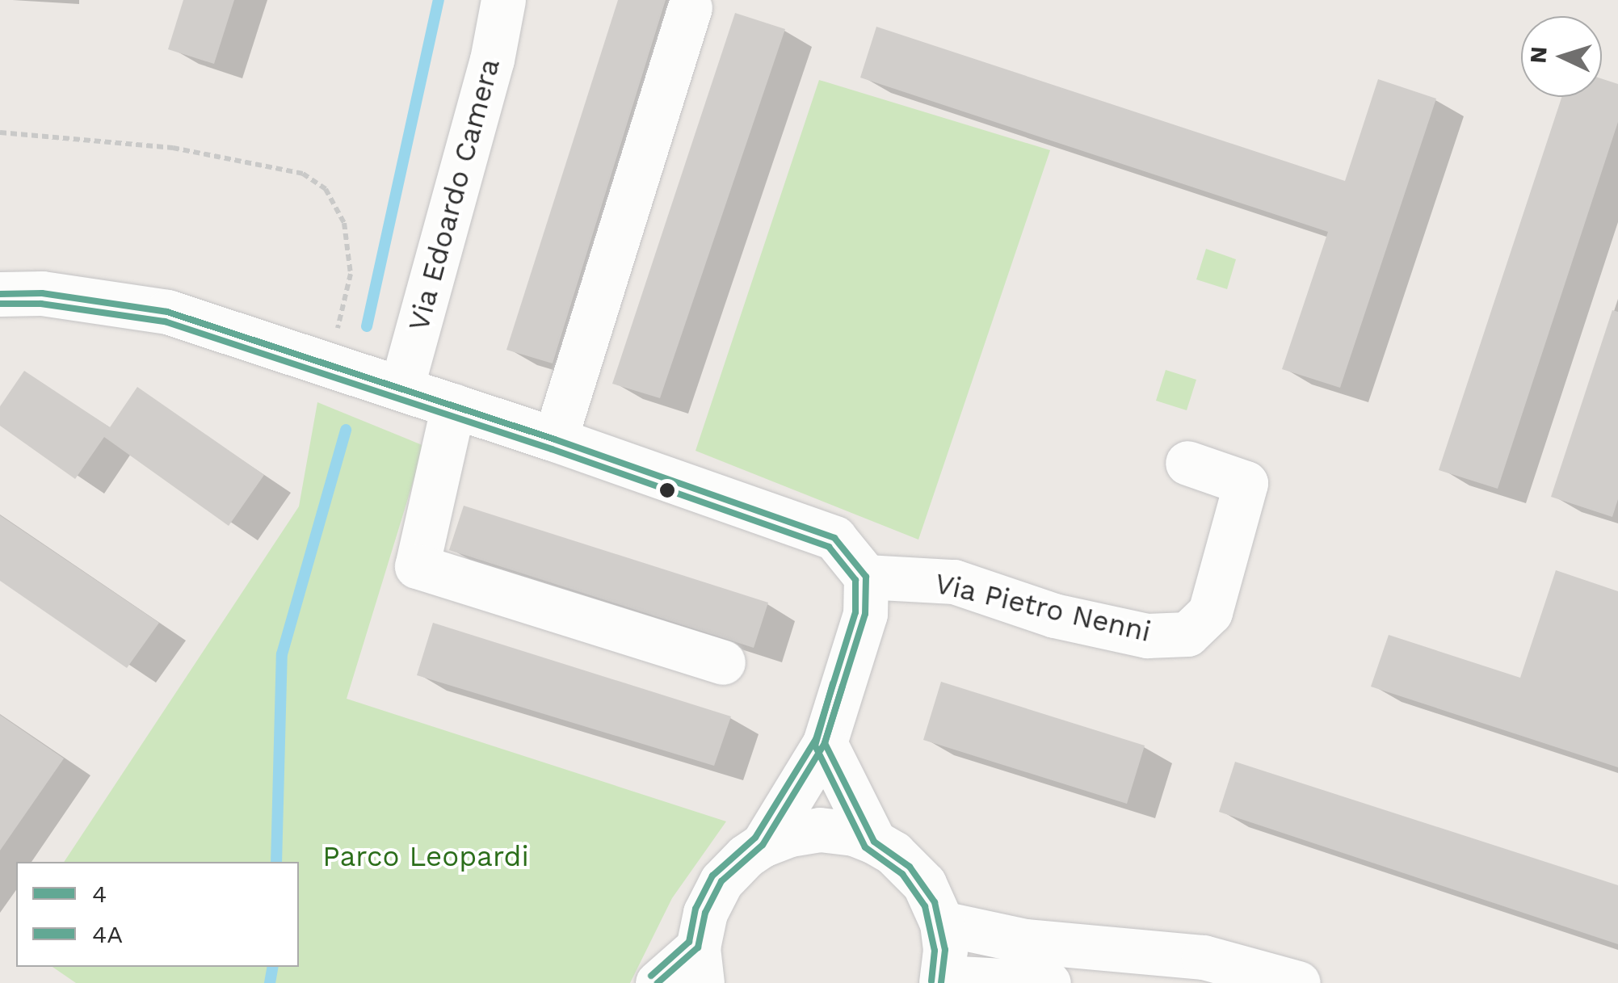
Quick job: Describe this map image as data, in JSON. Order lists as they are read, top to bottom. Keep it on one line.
{"streets":{"street":["Via Edoardo Camera","Via Pietro Nenni"]},"parks":["Parco Leopardi"],"lines":["transit line 4","transit line 4A"],"legend":["4","4A"],"north":"left"}
